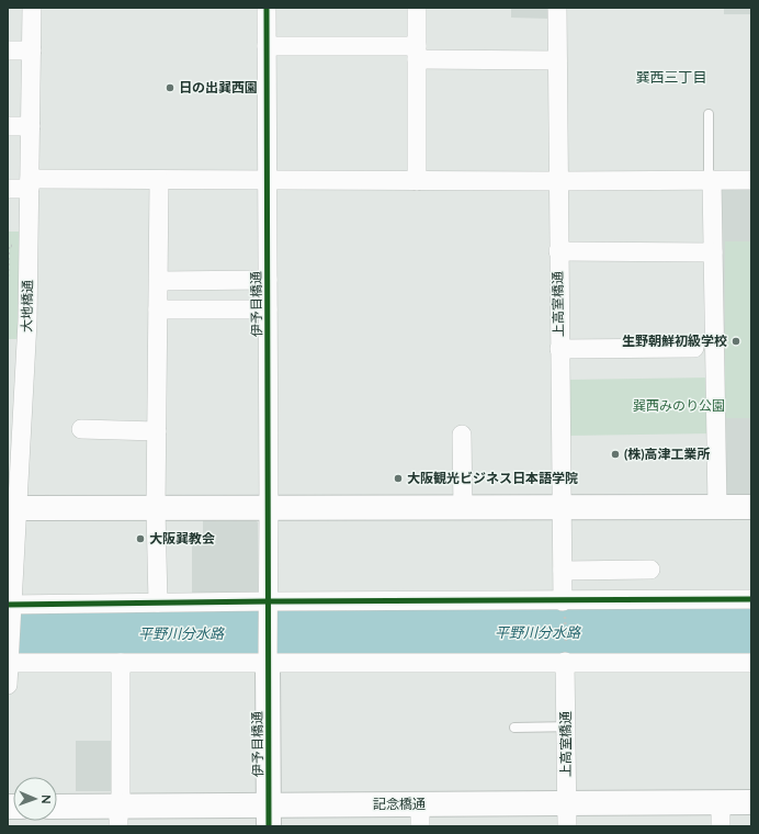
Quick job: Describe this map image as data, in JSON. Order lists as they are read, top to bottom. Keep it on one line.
{"streets":{"street":["伊予目橋通","上高室橋通","大地橋通","記念橋通"]},"crossings":[["伊予目橋通","記念橋通"],["上高室橋通","記念橋通"]],"districts":["巽西三丁目"],"water":["平野川分水路"],"parks":["巽西みのり公園"],"places":["日の出巽西園","生野朝鮮初級学校","(株)高津工業所","大阪観光ビジネス日本語学院","大阪巽教会"],"north":"right"}
